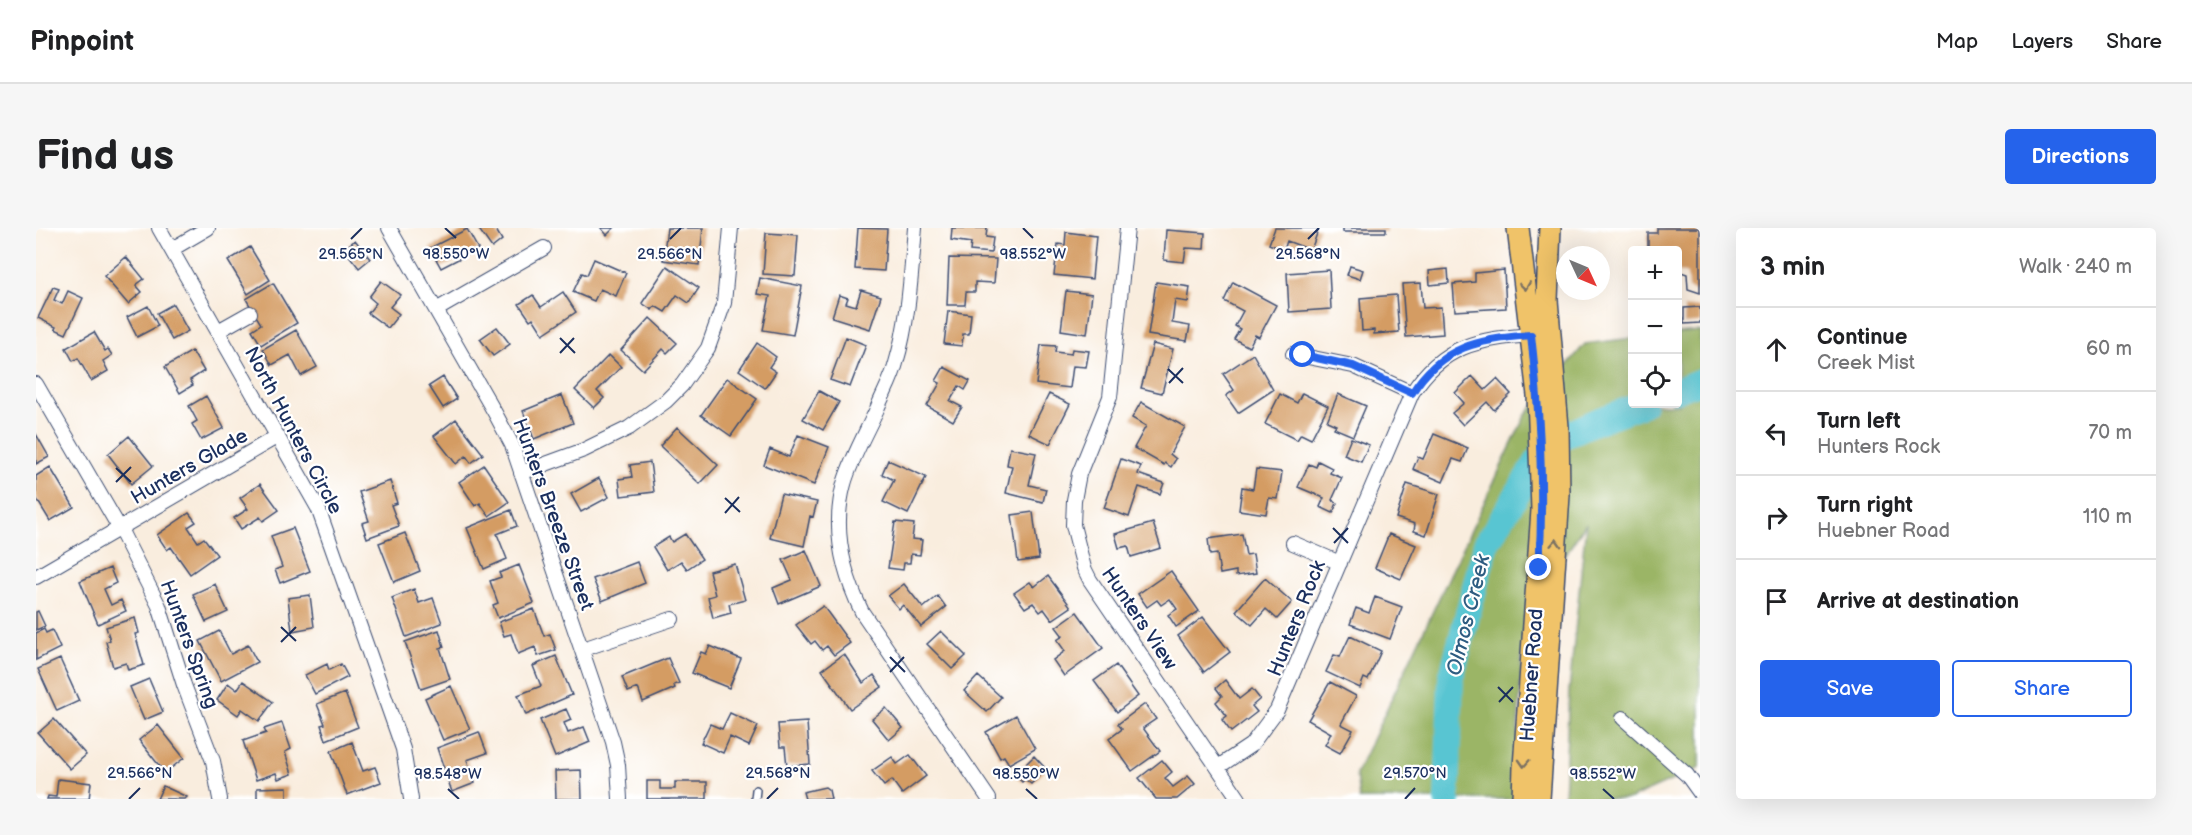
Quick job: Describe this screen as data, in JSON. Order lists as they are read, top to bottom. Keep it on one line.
{"streets":{"main road":["Huebner Road"],"street":["North Hunters Circle","Hunters Glade","Hunters Breeze Street","Hunters View","Hunters Rock","Hunters Spring"]},"crossings":[["North Hunters Circle","Hunters Glade"],["Hunters Glade","Hunters Spring"],["Hunters View","Hunters Rock"],["Hunters Rock","Huebner Road"]],"water":["Olmos Creek"],"north":"bottom right","page":{"header":"Pinpoint","nav":["Map","Layers","Share"],"buttons":["Directions",["Save","Share"]],"title":"Find us","heading":["3 min","Walk · 240 m"],"map_buttons":["+","−"],"list":[["Continue","Creek Mist","60 m"],["Turn left","Hunters Rock","70 m"],["Turn right","Huebner Road","110 m"],"Arrive at destination"]},"coordinates":["98.550°W","98.552°W","29.566°N","29.568°N","29.565°N","29.570°N","98.548°W"]}
